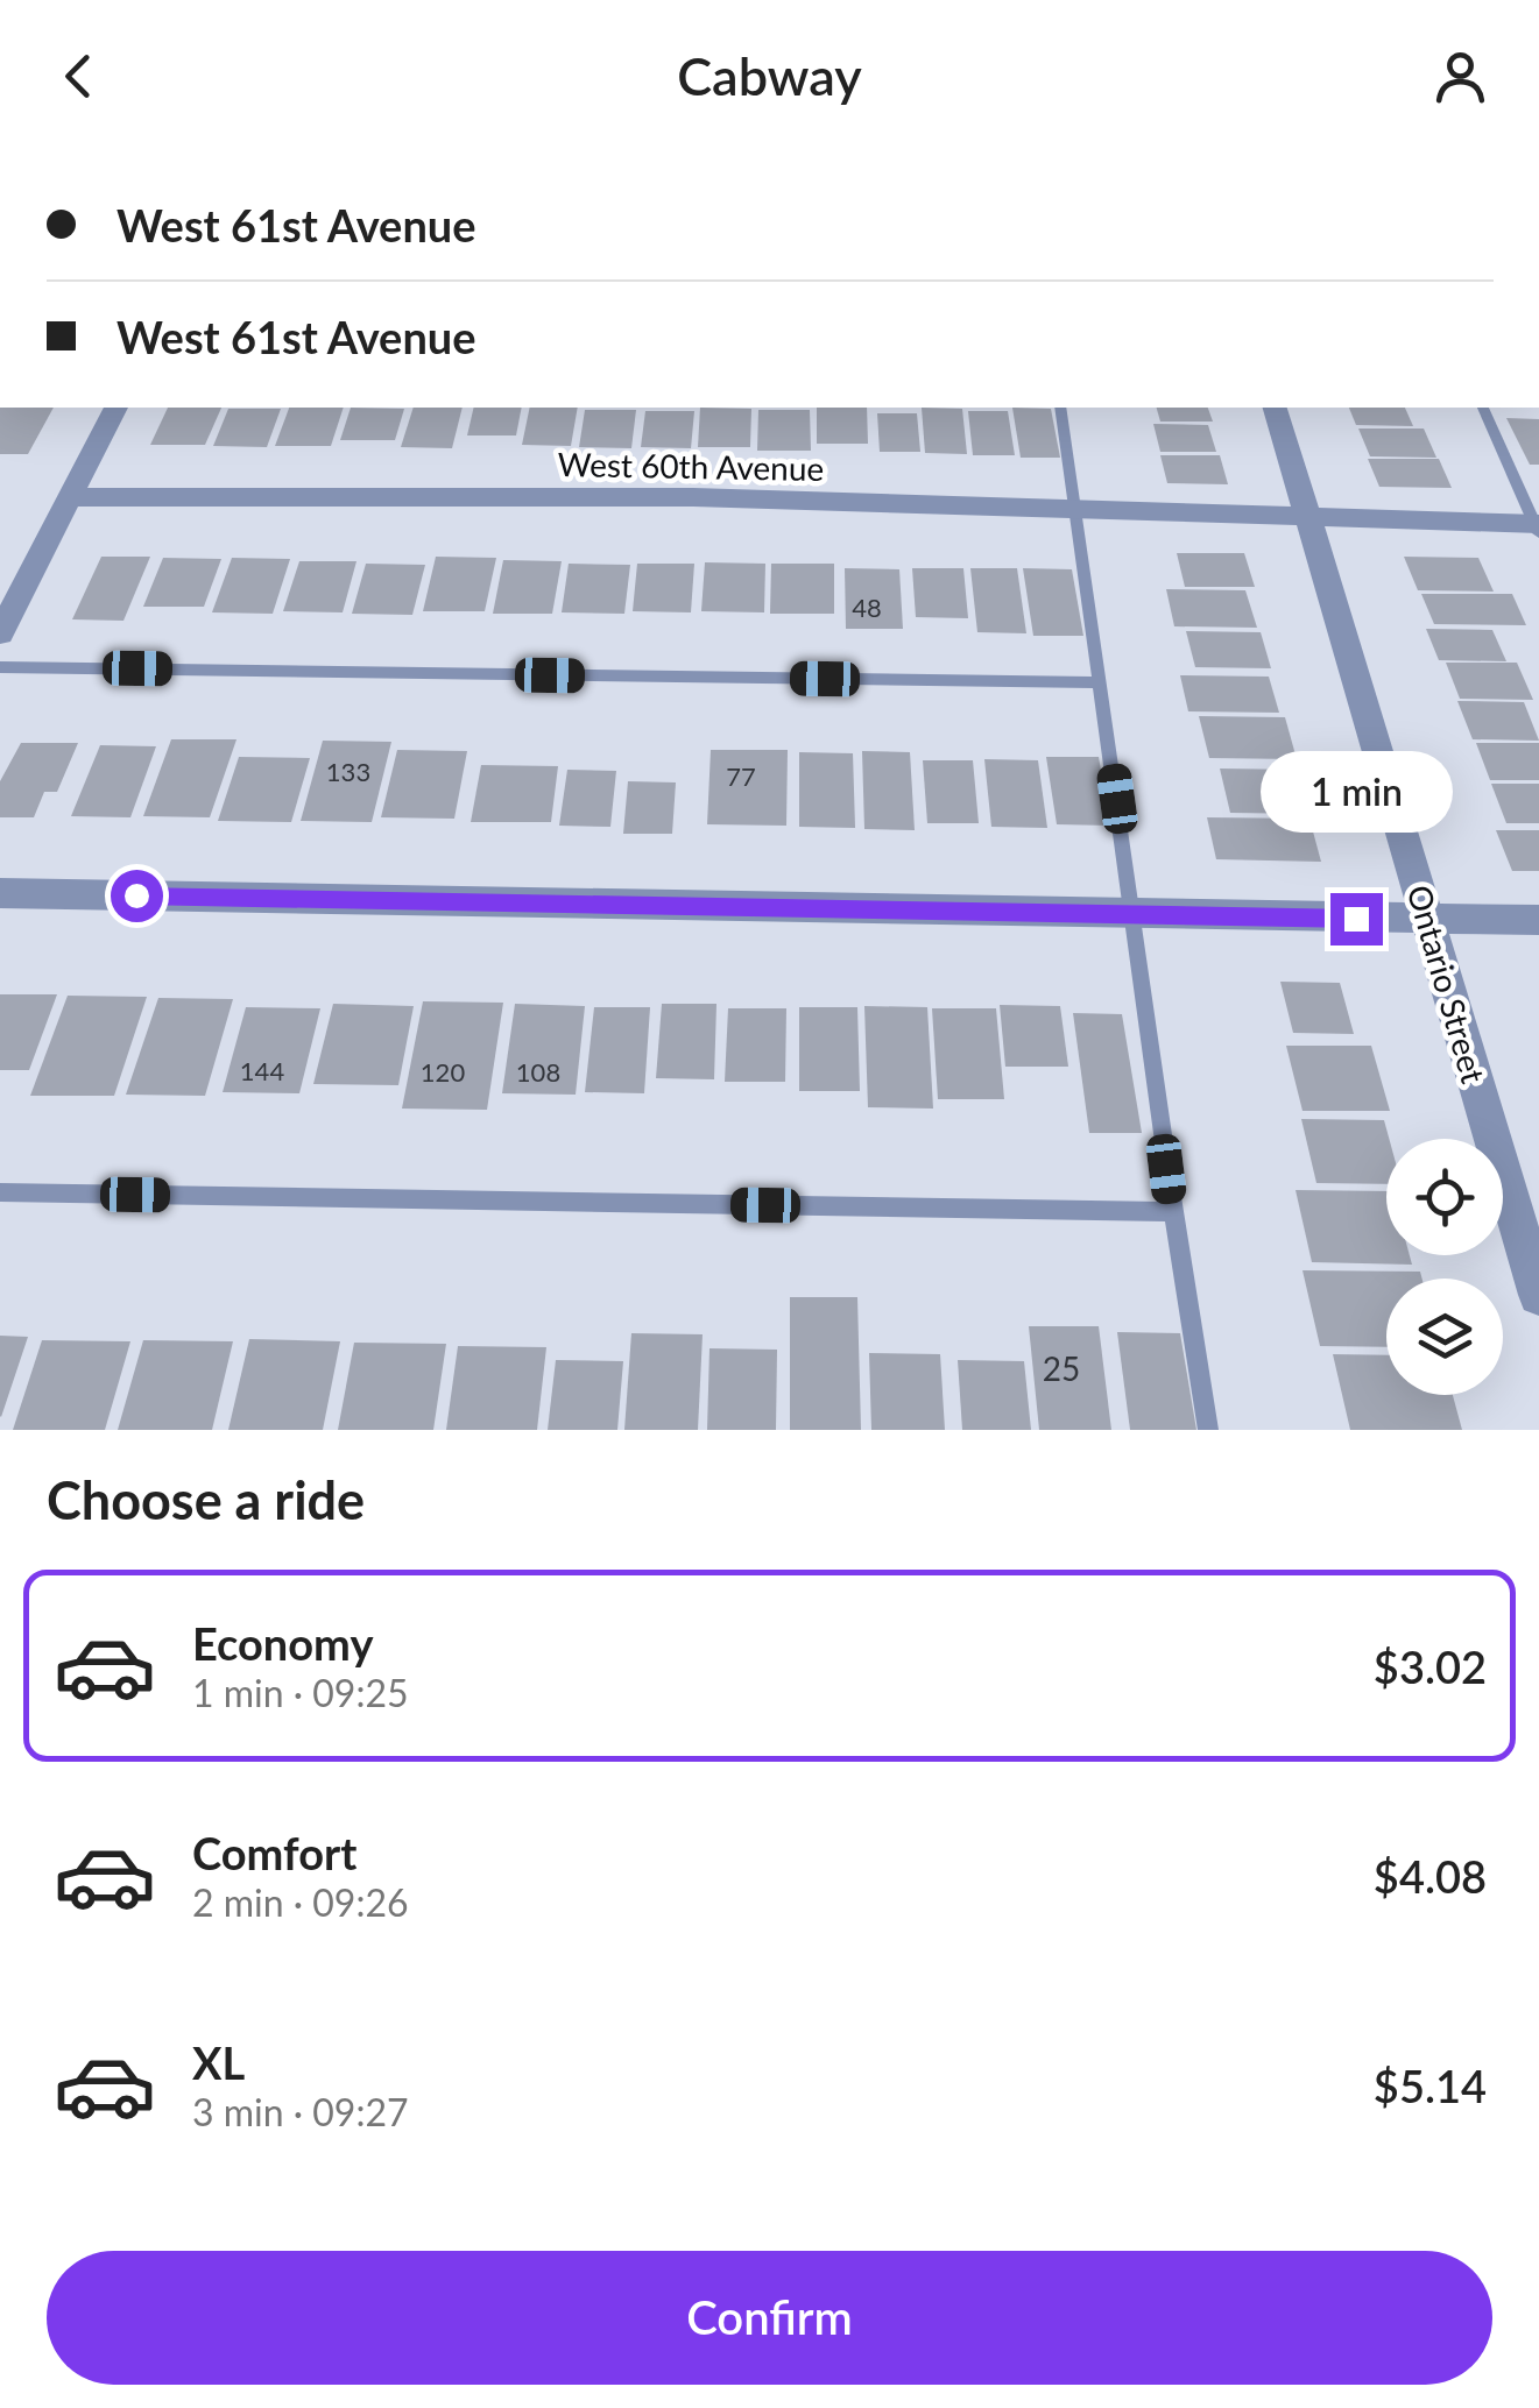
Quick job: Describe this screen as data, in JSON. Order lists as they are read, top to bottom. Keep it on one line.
{"streets":{"street":["West 60th Avenue","Ontario Street"]},"crossings":[["West 60th Avenue","Ontario Street"]],"house_numbers":["48","133","77","144","120","108","25"],"page":{"header":"Cabway","banner":["West 61st Avenue","West 61st Avenue"],"bubble":"1 min","heading":"Choose a ride","list":[{"name":"Economy","note":"1 min · 09:25","value":"$3.02"},{"name":"Comfort","note":"2 min · 09:26","value":"$4.08"},{"name":"XL","note":"3 min · 09:27","value":"$5.14"}],"buttons":"Confirm"}}
